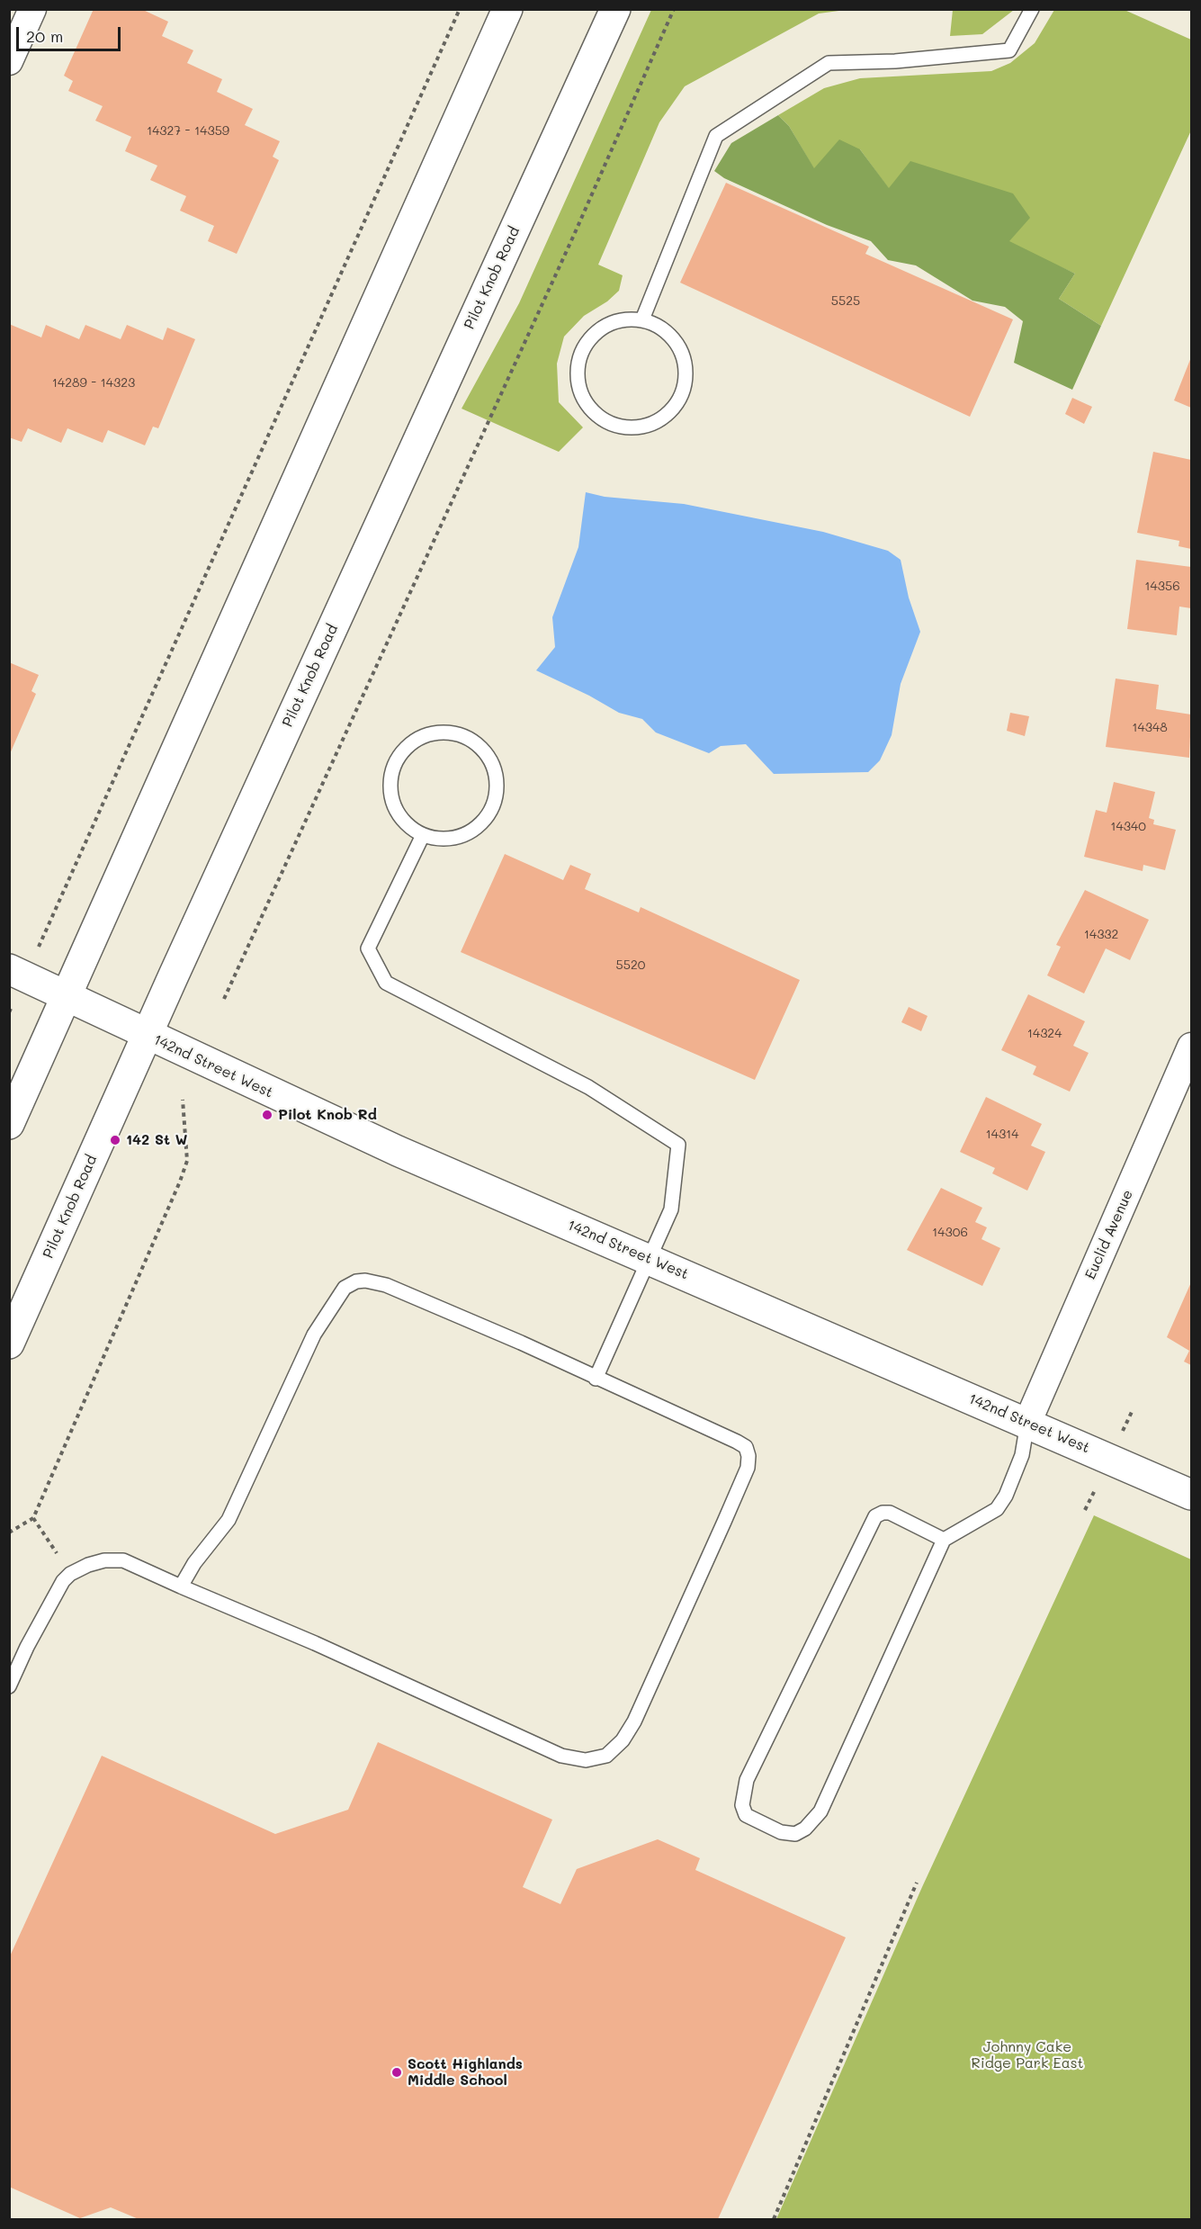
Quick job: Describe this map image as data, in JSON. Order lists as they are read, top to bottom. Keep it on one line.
{"streets":{"main road":["Pilot Knob Road","142nd Street West"],"street":["Euclid Avenue"]},"crossings":[["Pilot Knob Road","142nd Street West"],["142nd Street West","Euclid Avenue"]],"parks":["Johnny Cake Ridge Park East"],"places":["Pilot Knob Rd","142 St W","Scott Highlands Middle School"],"house_numbers":["14327 - 14359","5525","14289 - 14323","14356","14348","14340","14332","5520","14324","14314","14306"],"scale_bar":"20 m"}
